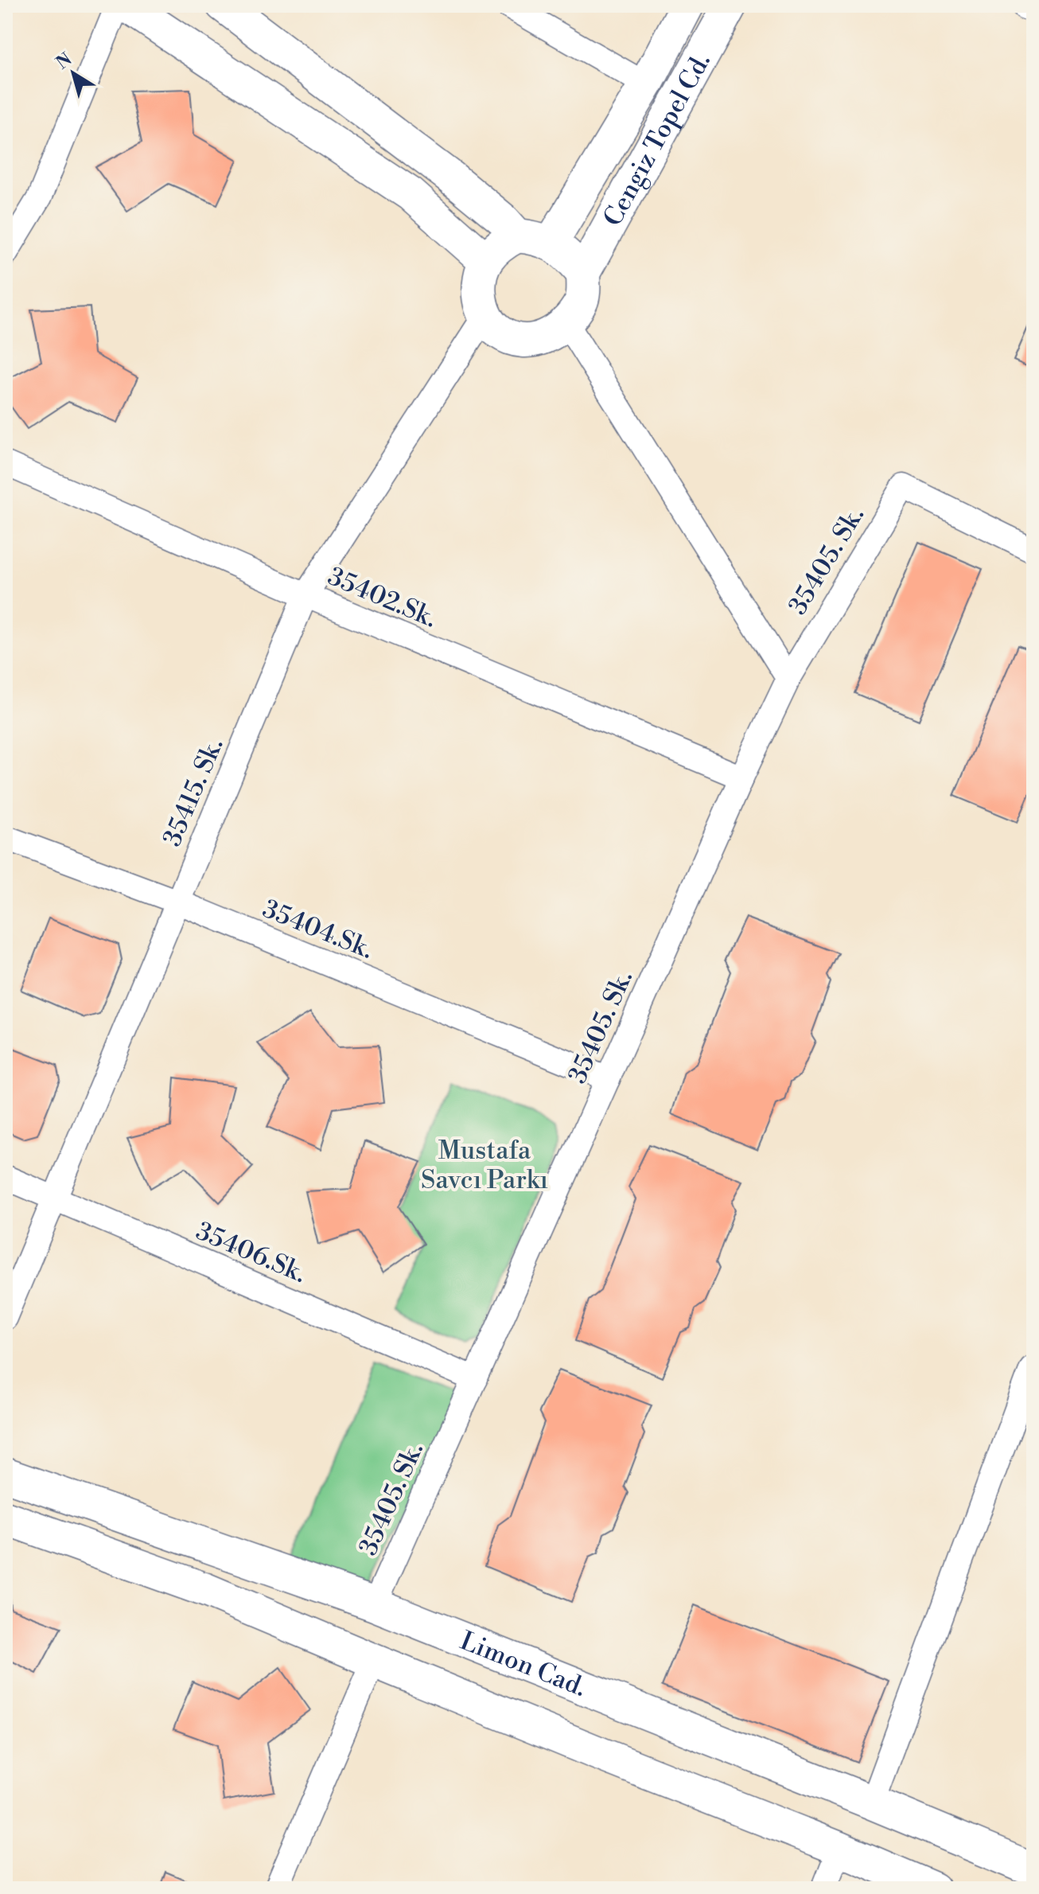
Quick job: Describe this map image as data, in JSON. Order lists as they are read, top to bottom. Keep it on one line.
{"streets":{"street":["Cengiz Topel Cd.","35405. Sk.","35402.Sk.","35415. Sk.","35404.Sk.","35406.Sk.","Limon Cad."]},"crossings":[["Cengiz Topel Cd.","35415. Sk."],["35405. Sk.","35402.Sk."],["35405. Sk.","35404.Sk."],["35405. Sk.","35406.Sk."],["35405. Sk.","Limon Cad."],["35402.Sk.","35415. Sk."],["35415. Sk.","35404.Sk."],["35415. Sk.","35406.Sk."]],"parks":["Mustafa Savcı Parkı"],"north":"top left"}
